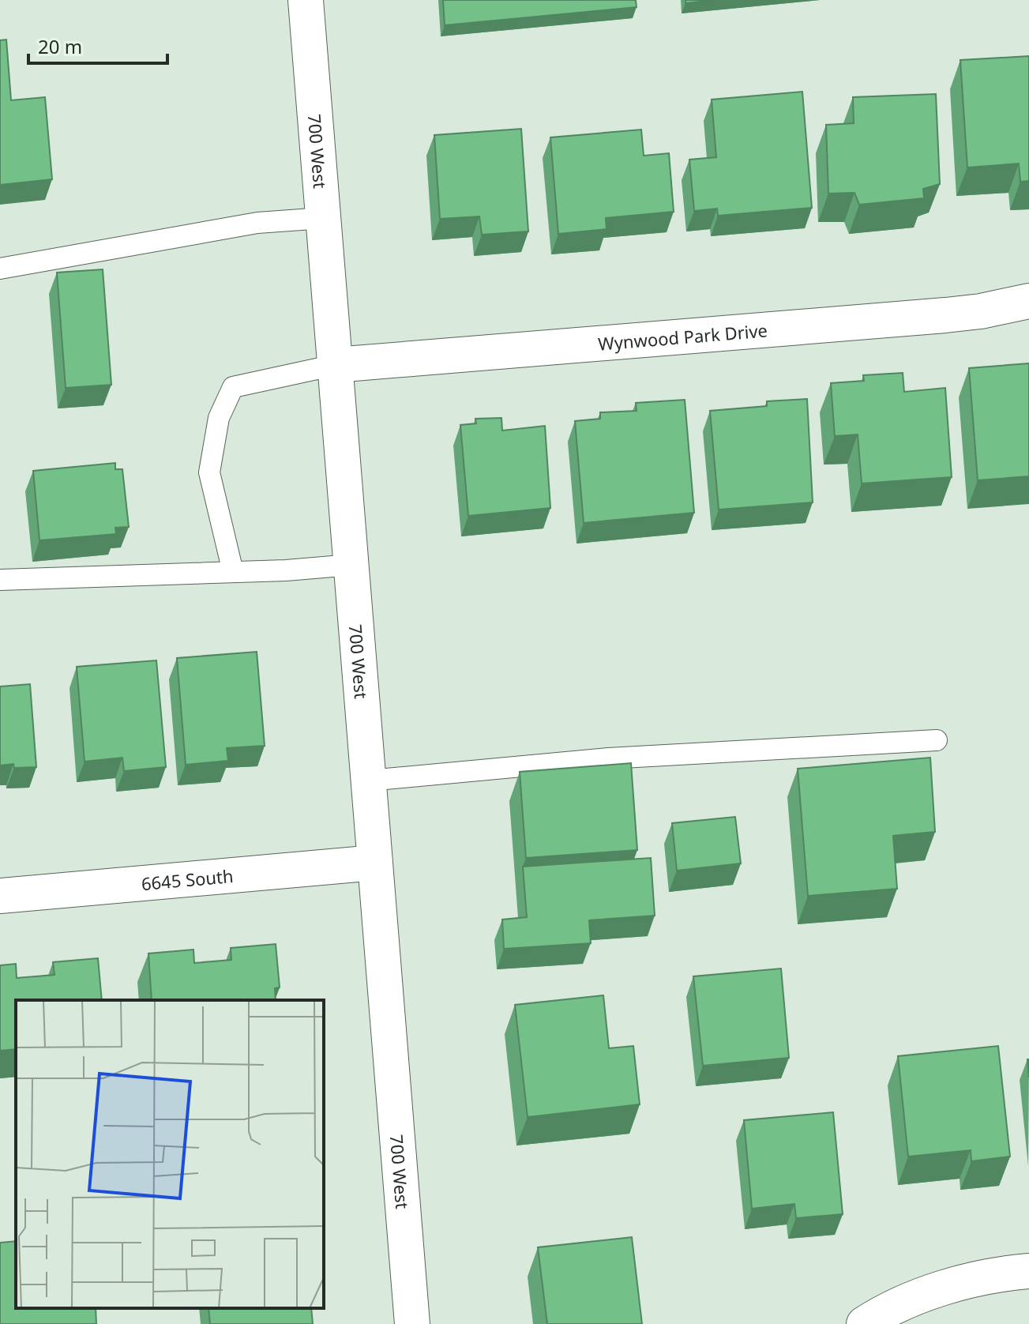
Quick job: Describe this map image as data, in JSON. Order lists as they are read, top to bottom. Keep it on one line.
{"streets":{"main road":["700 West","Wynwood Park Drive","6645 South"]},"crossings":[["700 West","Wynwood Park Drive"],["700 West","6645 South"]],"scale_bar":"20 m"}
